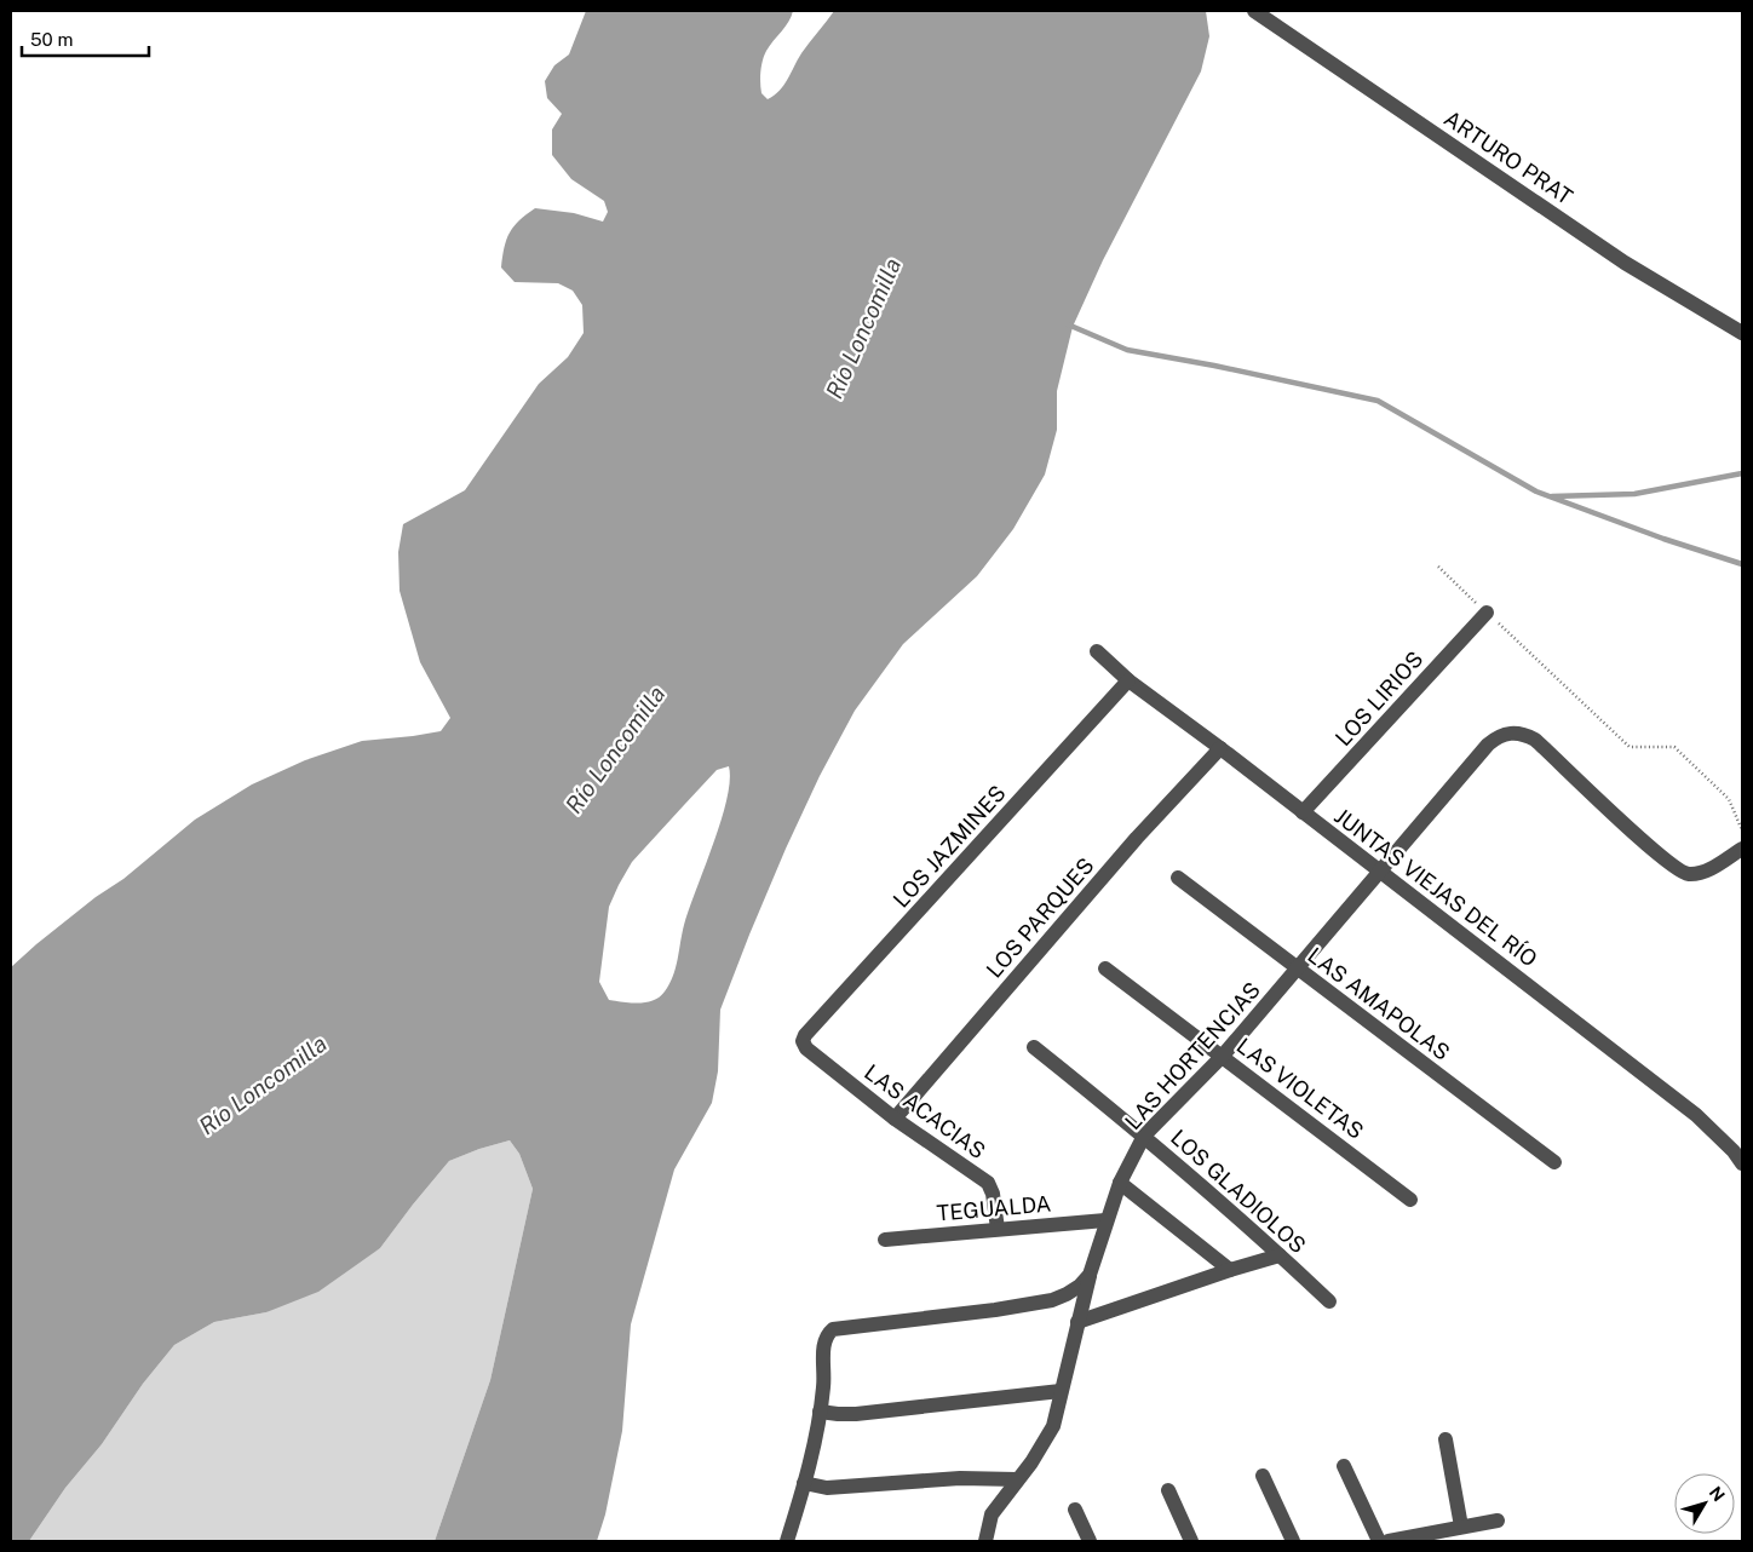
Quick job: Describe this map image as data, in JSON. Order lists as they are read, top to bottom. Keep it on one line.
{"streets":{"street":["ARTURO PRAT","LOS LIRIOS","LOS JAZMINES","JUNTAS VIEJAS DEL RÍO","LOS PARQUES","LAS AMAPOLAS","LAS HORTENCIAS","LAS VIOLETAS","LAS ACACIAS","LOS GLADIOLOS","TEGUALDA"]},"crossings":[["LOS LIRIOS","JUNTAS VIEJAS DEL RÍO"],["LOS JAZMINES","JUNTAS VIEJAS DEL RÍO"],["LOS JAZMINES","LAS ACACIAS"],["JUNTAS VIEJAS DEL RÍO","LOS PARQUES"],["JUNTAS VIEJAS DEL RÍO","LAS HORTENCIAS"],["LOS PARQUES","LAS ACACIAS"],["LAS AMAPOLAS","LAS HORTENCIAS"],["LAS HORTENCIAS","LAS VIOLETAS"],["LAS HORTENCIAS","LOS GLADIOLOS"],["LAS HORTENCIAS","TEGUALDA"],["LAS ACACIAS","TEGUALDA"]],"water":["Río Loncomilla"],"scale_bar":"50 m","north":"top right"}
